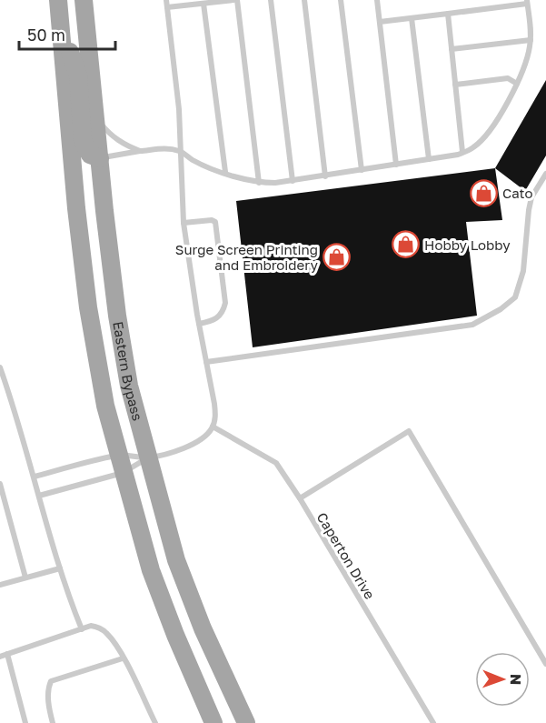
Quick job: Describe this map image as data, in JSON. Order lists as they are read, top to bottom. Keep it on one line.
{"streets":{"main road":["Eastern Bypass"],"lane":["Caperton Drive"]},"places":{"shop":["Cato","Hobby Lobby","Surge Screen Printing and Embroidery"]},"scale_bar":"50 m","north":"right"}
